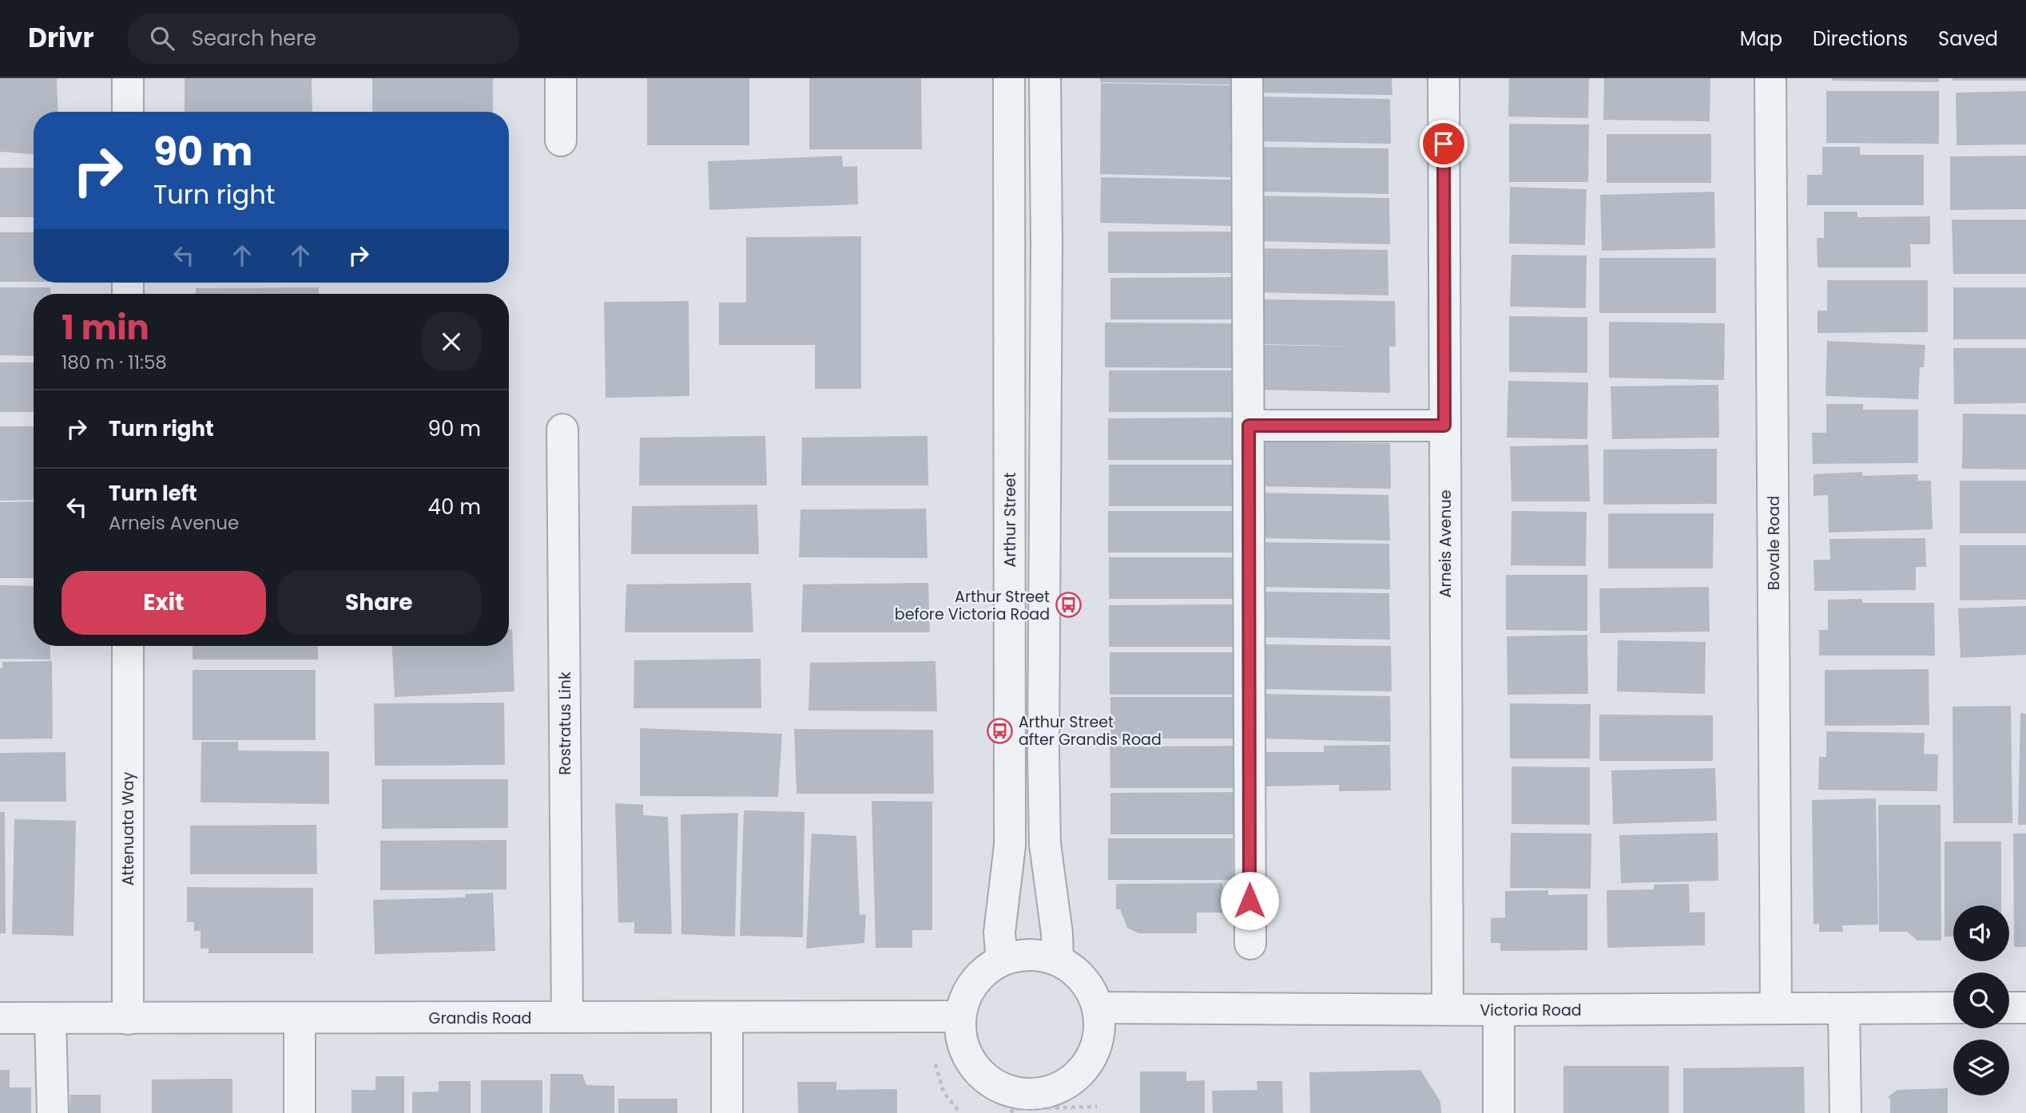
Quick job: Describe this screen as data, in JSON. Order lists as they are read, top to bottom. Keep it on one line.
{"streets":{"street":["Arthur Street","Bovale Road","Arneis Avenue","Rostratus Link","Attenuata Way","Victoria Road","Grandis Road"]},"crossings":[["Arthur Street","Victoria Road"],["Arthur Street","Grandis Road"],["Bovale Road","Victoria Road"],["Arneis Avenue","Victoria Road"],["Rostratus Link","Grandis Road"],["Attenuata Way","Grandis Road"],["Victoria Road","Grandis Road"]],"places":{"bus stop":["Arthur Street before Victoria Road","Arthur Street after Grandis Road"]},"page":{"header":"Drivr","search":"Search here","nav":["Map","Directions","Saved"],"turn":["90 m","Turn right"],"heading":["1 min","180 m · 11:58"],"list":[{"name":"Turn right","value":"90 m"},{"name":"Turn left","note":"Arneis Avenue","value":"40 m"}],"buttons":["Exit","Share"]}}
